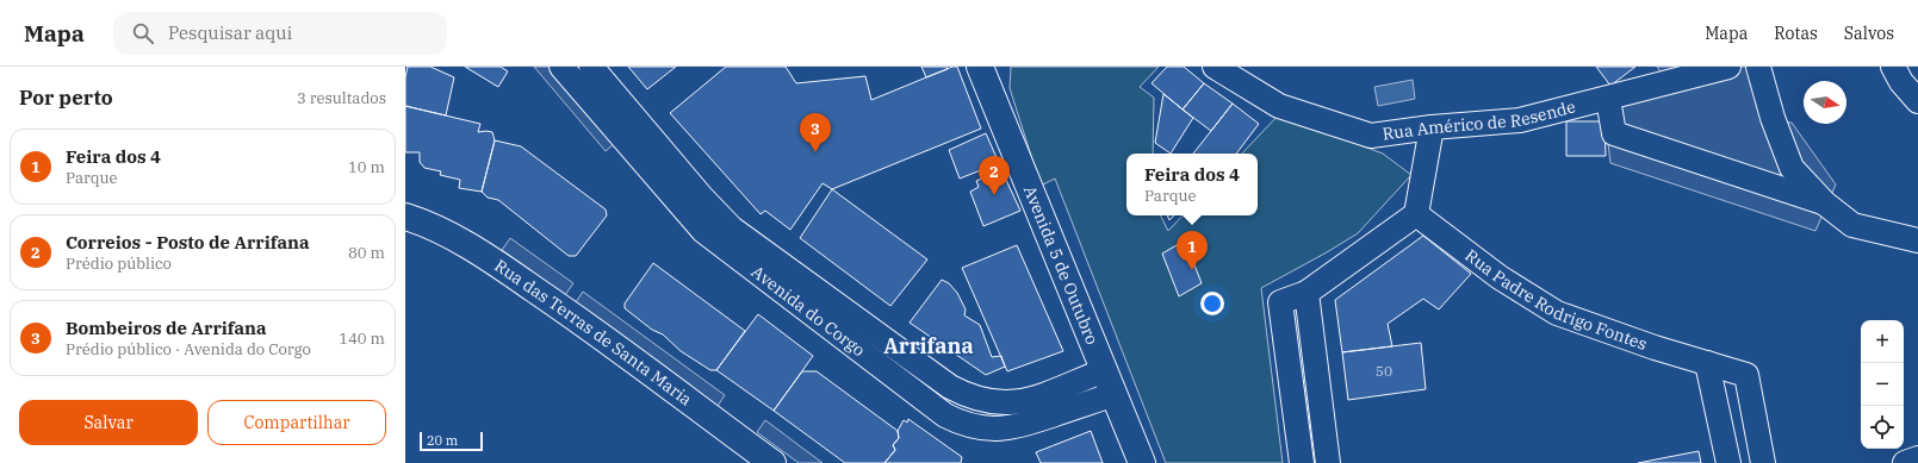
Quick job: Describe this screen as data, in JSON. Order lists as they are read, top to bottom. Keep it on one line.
{"streets":{"main road":["Avenida 5 de Outubro","Rua das Terras de Santa Maria"],"street":["Rua Américo de Resende","Rua Padre Rodrigo Fontes","Avenida do Corgo"]},"crossings":[["Avenida 5 de Outubro","Avenida do Corgo"]],"districts":["Arrifana"],"house_numbers":["50"],"scale_bar":"20 m","north":"right","page":{"header":"Mapa","search":"Pesquisar aqui","nav":["Mapa","Rotas","Salvos"],"heading":["Por perto","3 resultados"],"pins":["3","2","1"],"list":[{"mark":"1","name":"Feira dos 4","note":"Parque","value":"10 m"},{"mark":"2","name":"Correios - Posto de Arrifana","note":"Prédio público","value":"80 m"},{"mark":"3","name":"Bombeiros de Arrifana","note":"Prédio público · Avenida do Corgo","value":"140 m"}],"popup":["Feira dos 4","Parque"],"map_buttons":["+","−"],"buttons":["Salvar","Compartilhar"],"scale":"20 m"}}
